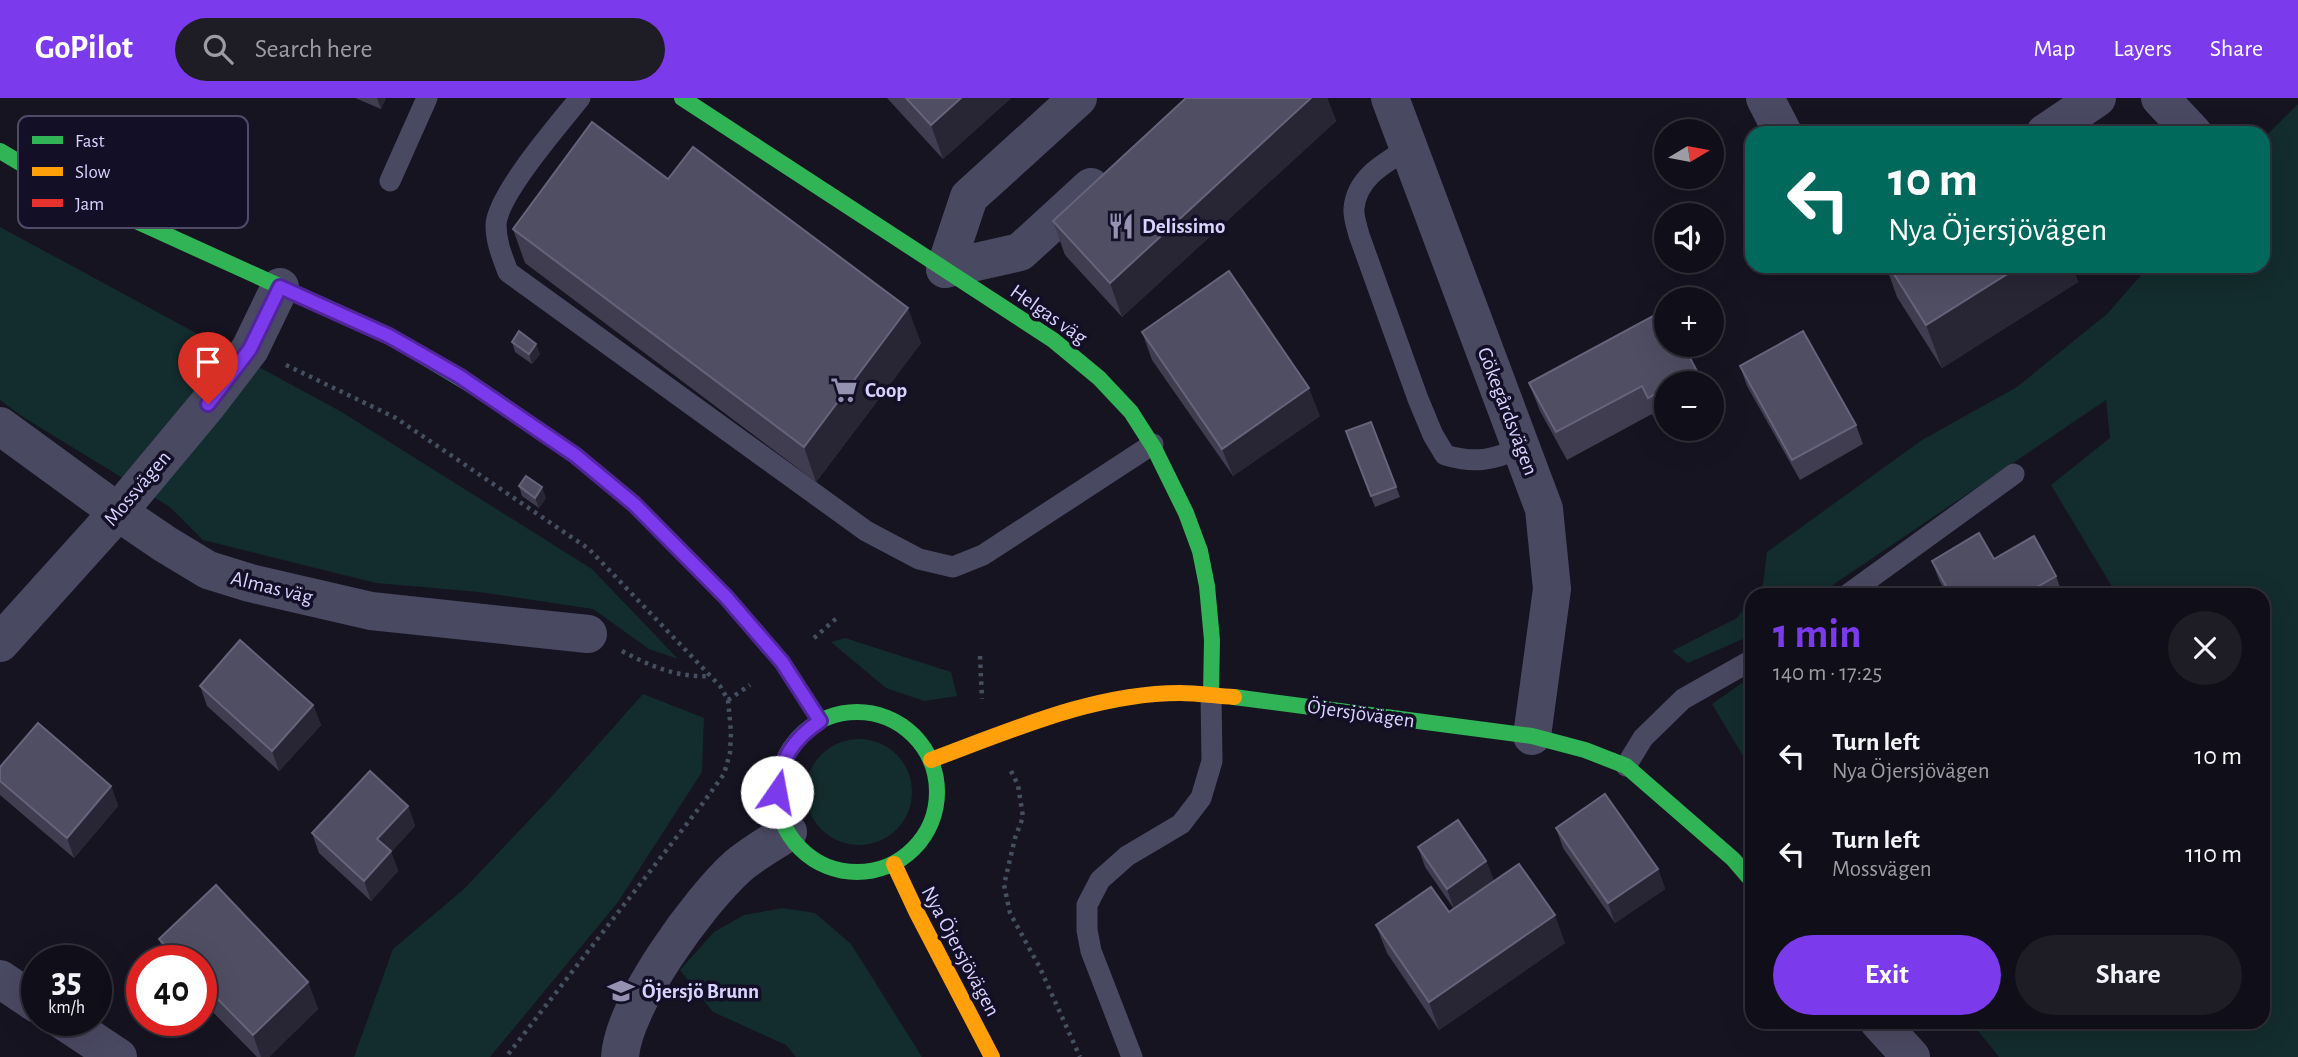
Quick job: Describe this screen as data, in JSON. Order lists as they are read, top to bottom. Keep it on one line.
{"streets":{"street":["Helgas väg","Gökegårdsvägen","Mossvägen","Almas väg","Öjersjövägen","Nya Öjersjövägen"]},"crossings":[["Helgas väg","Öjersjövägen"],["Gökegårdsvägen","Öjersjövägen"],["Mossvägen","Almas väg"],["Öjersjövägen","Nya Öjersjövägen"]],"places":{"restaurant":["Delissimo"],"supermarket":["Coop"],"school or university":["Öjersjö Brunn"]},"legend":["Fast","Slow","Jam"],"north":"right","page":{"header":"GoPilot","search":"Search here","nav":["Map","Layers","Share"],"map_buttons":["+","−"],"turn":["10 m","Nya Öjersjövägen"],"heading":["1 min","140 m · 17:25"],"list":[{"name":"Turn left","note":"Nya Öjersjövägen","value":"10 m"},{"name":"Turn left","note":"Mossvägen","value":"110 m"}],"buttons":["Exit","Share"],"speed":"35 km/h","limit":"40"}}
